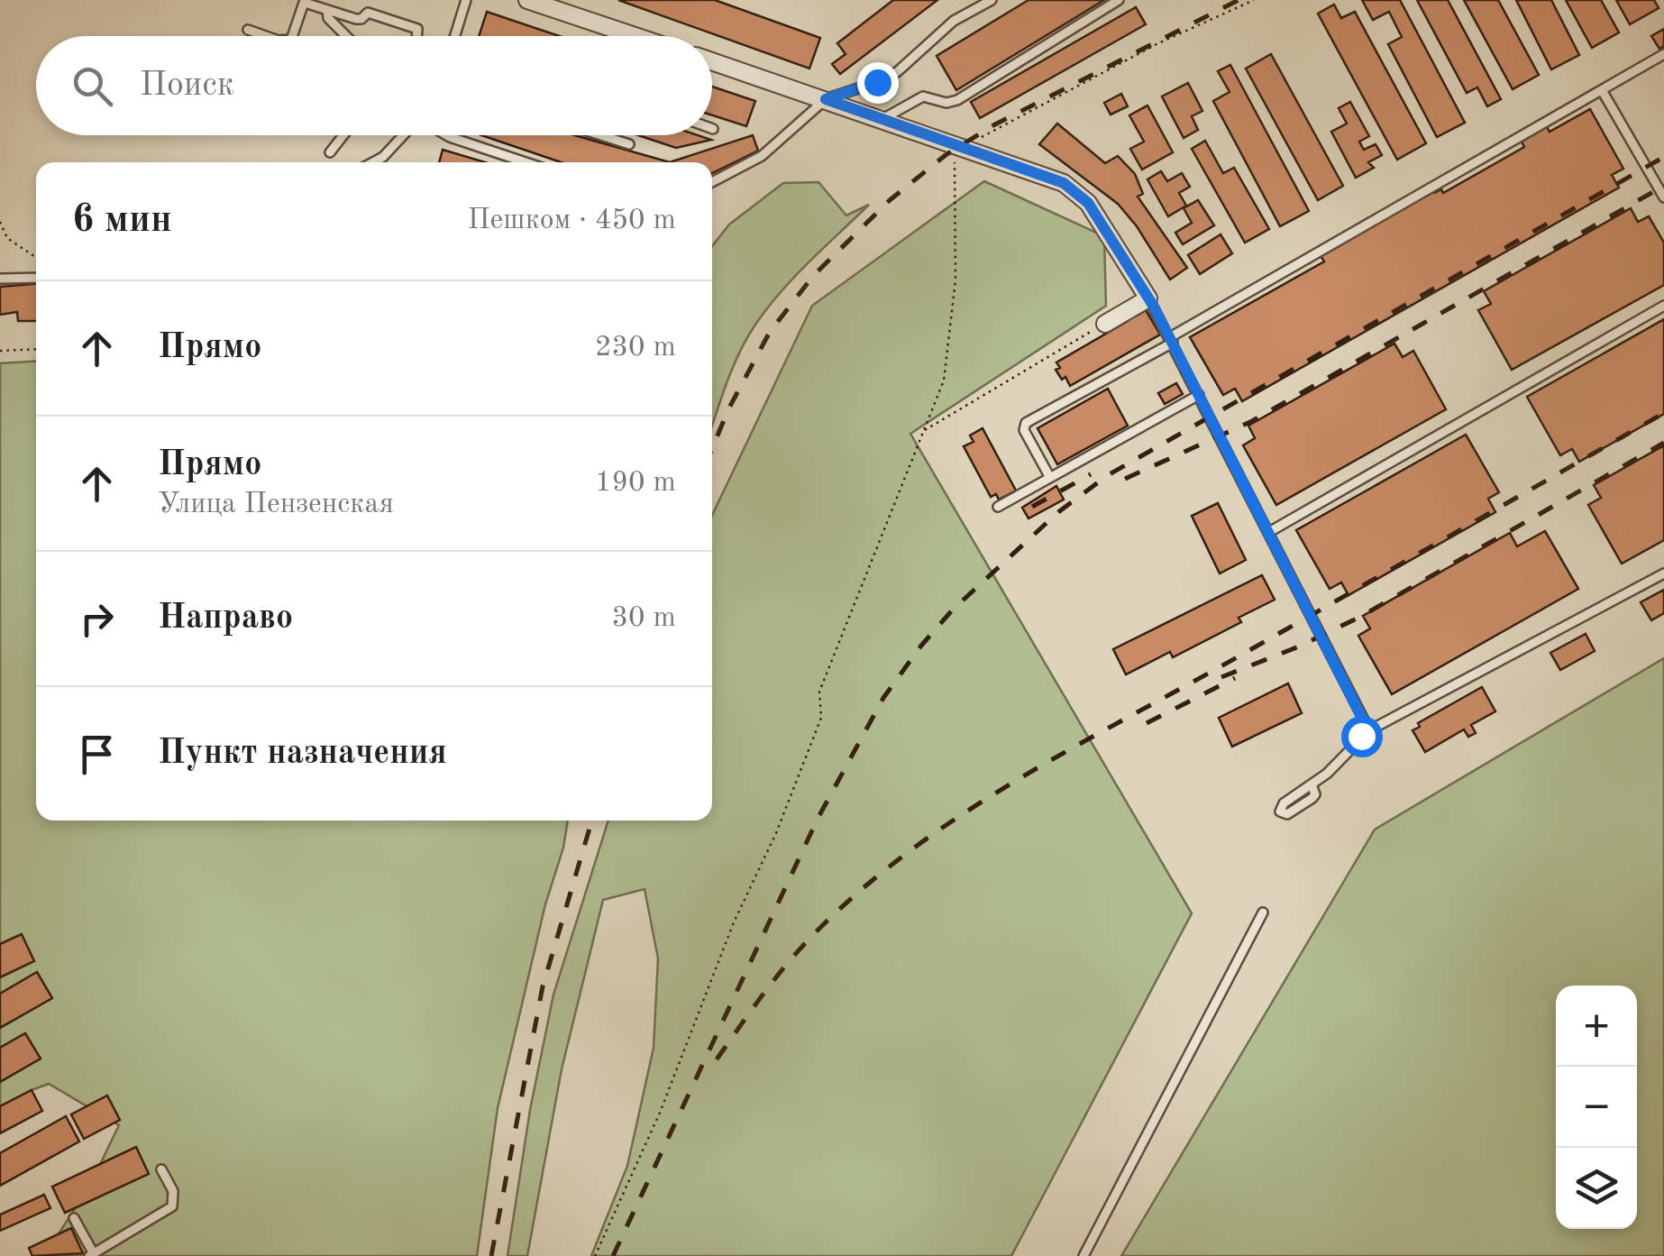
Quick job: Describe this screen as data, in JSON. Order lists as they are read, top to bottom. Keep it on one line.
{"page":{"search":"Поиск","heading":["6 мин","Пешком · 450 m"],"list":[["Прямо","230 m"],["Прямо","Улица Пензенская","190 m"],["Направо","30 m"],"Пункт назначения"],"map_buttons":["+","−"]}}
